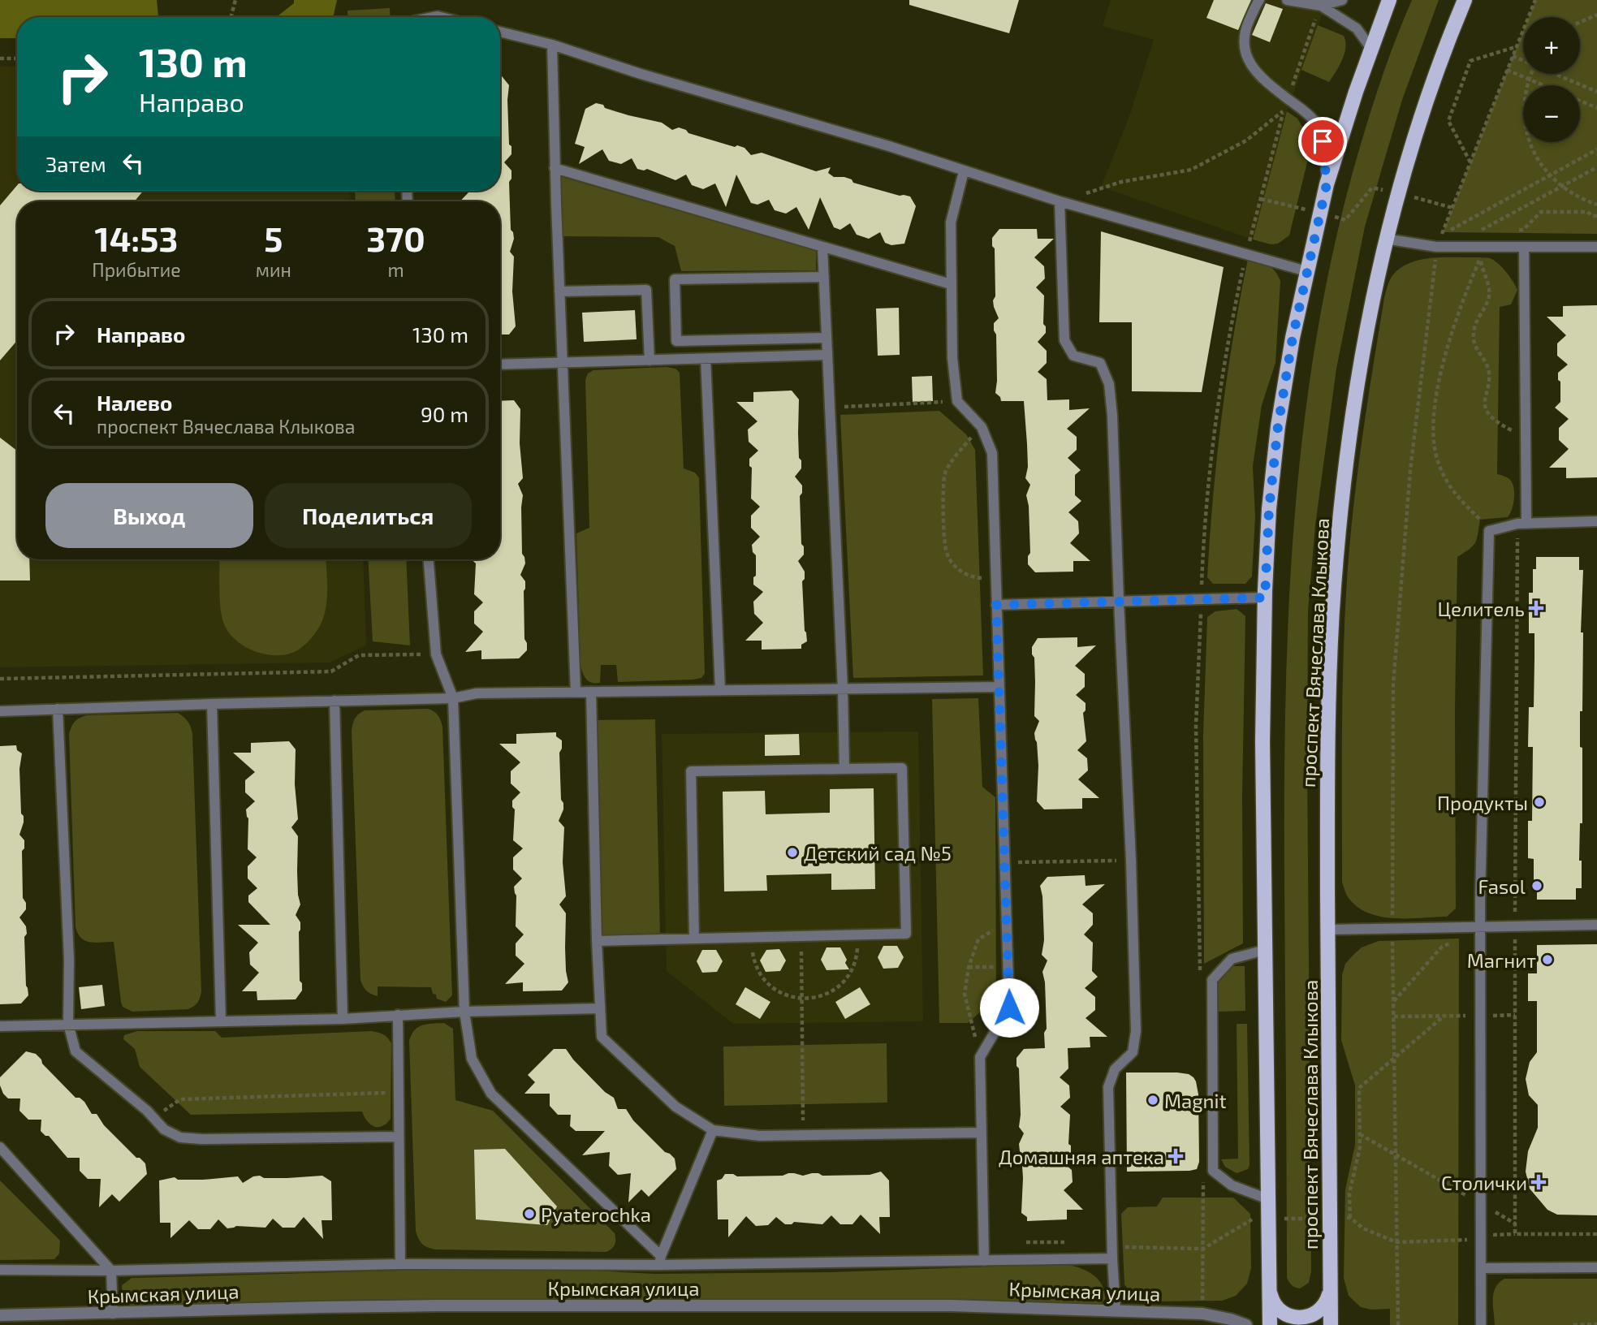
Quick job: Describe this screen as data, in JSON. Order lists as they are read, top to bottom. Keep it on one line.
{"streets":{"main road":["проспект Вячеслава Клыкова"],"street":["Крымская улица"]},"places":{"health":["Целитель","Домашняя аптека","Столички"],"other":["Продукты","Детский сад №5","Fasol","Магнит","Magnit","Pyaterochka"]},"page":{"map_buttons":["+","−"],"turn":["130 m","Направо"],"then":"Затем","eta":["14:53","Прибытие","5","мин","370","m"],"list":[{"name":"Направо","value":"130 m"},{"name":"Налево","note":"проспект Вячеслава Клыкова","value":"90 m"}],"buttons":["Выход","Поделиться"]}}
